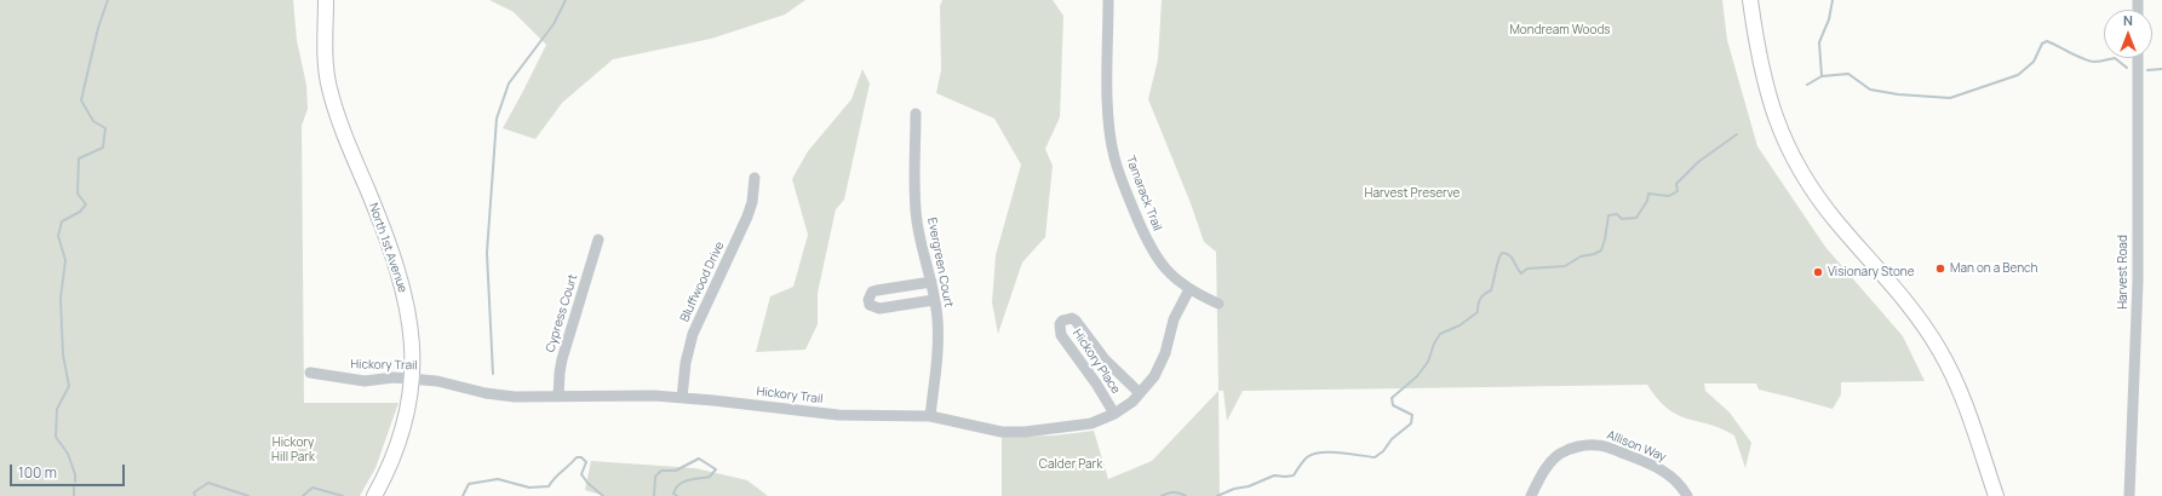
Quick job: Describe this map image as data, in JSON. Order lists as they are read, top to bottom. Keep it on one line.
{"streets":{"main road":["North 1st Avenue"],"street":["Tamarack Trail","Evergreen Court","Harvest Road","Bluffwood Drive","Cypress Court","Hickory Place","Hickory Trail","Allison Way"]},"crossings":[["Tamarack Trail","Hickory Trail"],["North 1st Avenue","Hickory Trail"],["Evergreen Court","Hickory Trail"],["Bluffwood Drive","Hickory Trail"],["Cypress Court","Hickory Trail"],["Hickory Place","Hickory Trail"]],"parks":["Mondream Woods","Harvest Preserve","Hickory Hill Park","Calder Park"],"places":["Man on a Bench","Visionary Stone"],"scale_bar":"100 m","north":"top"}
